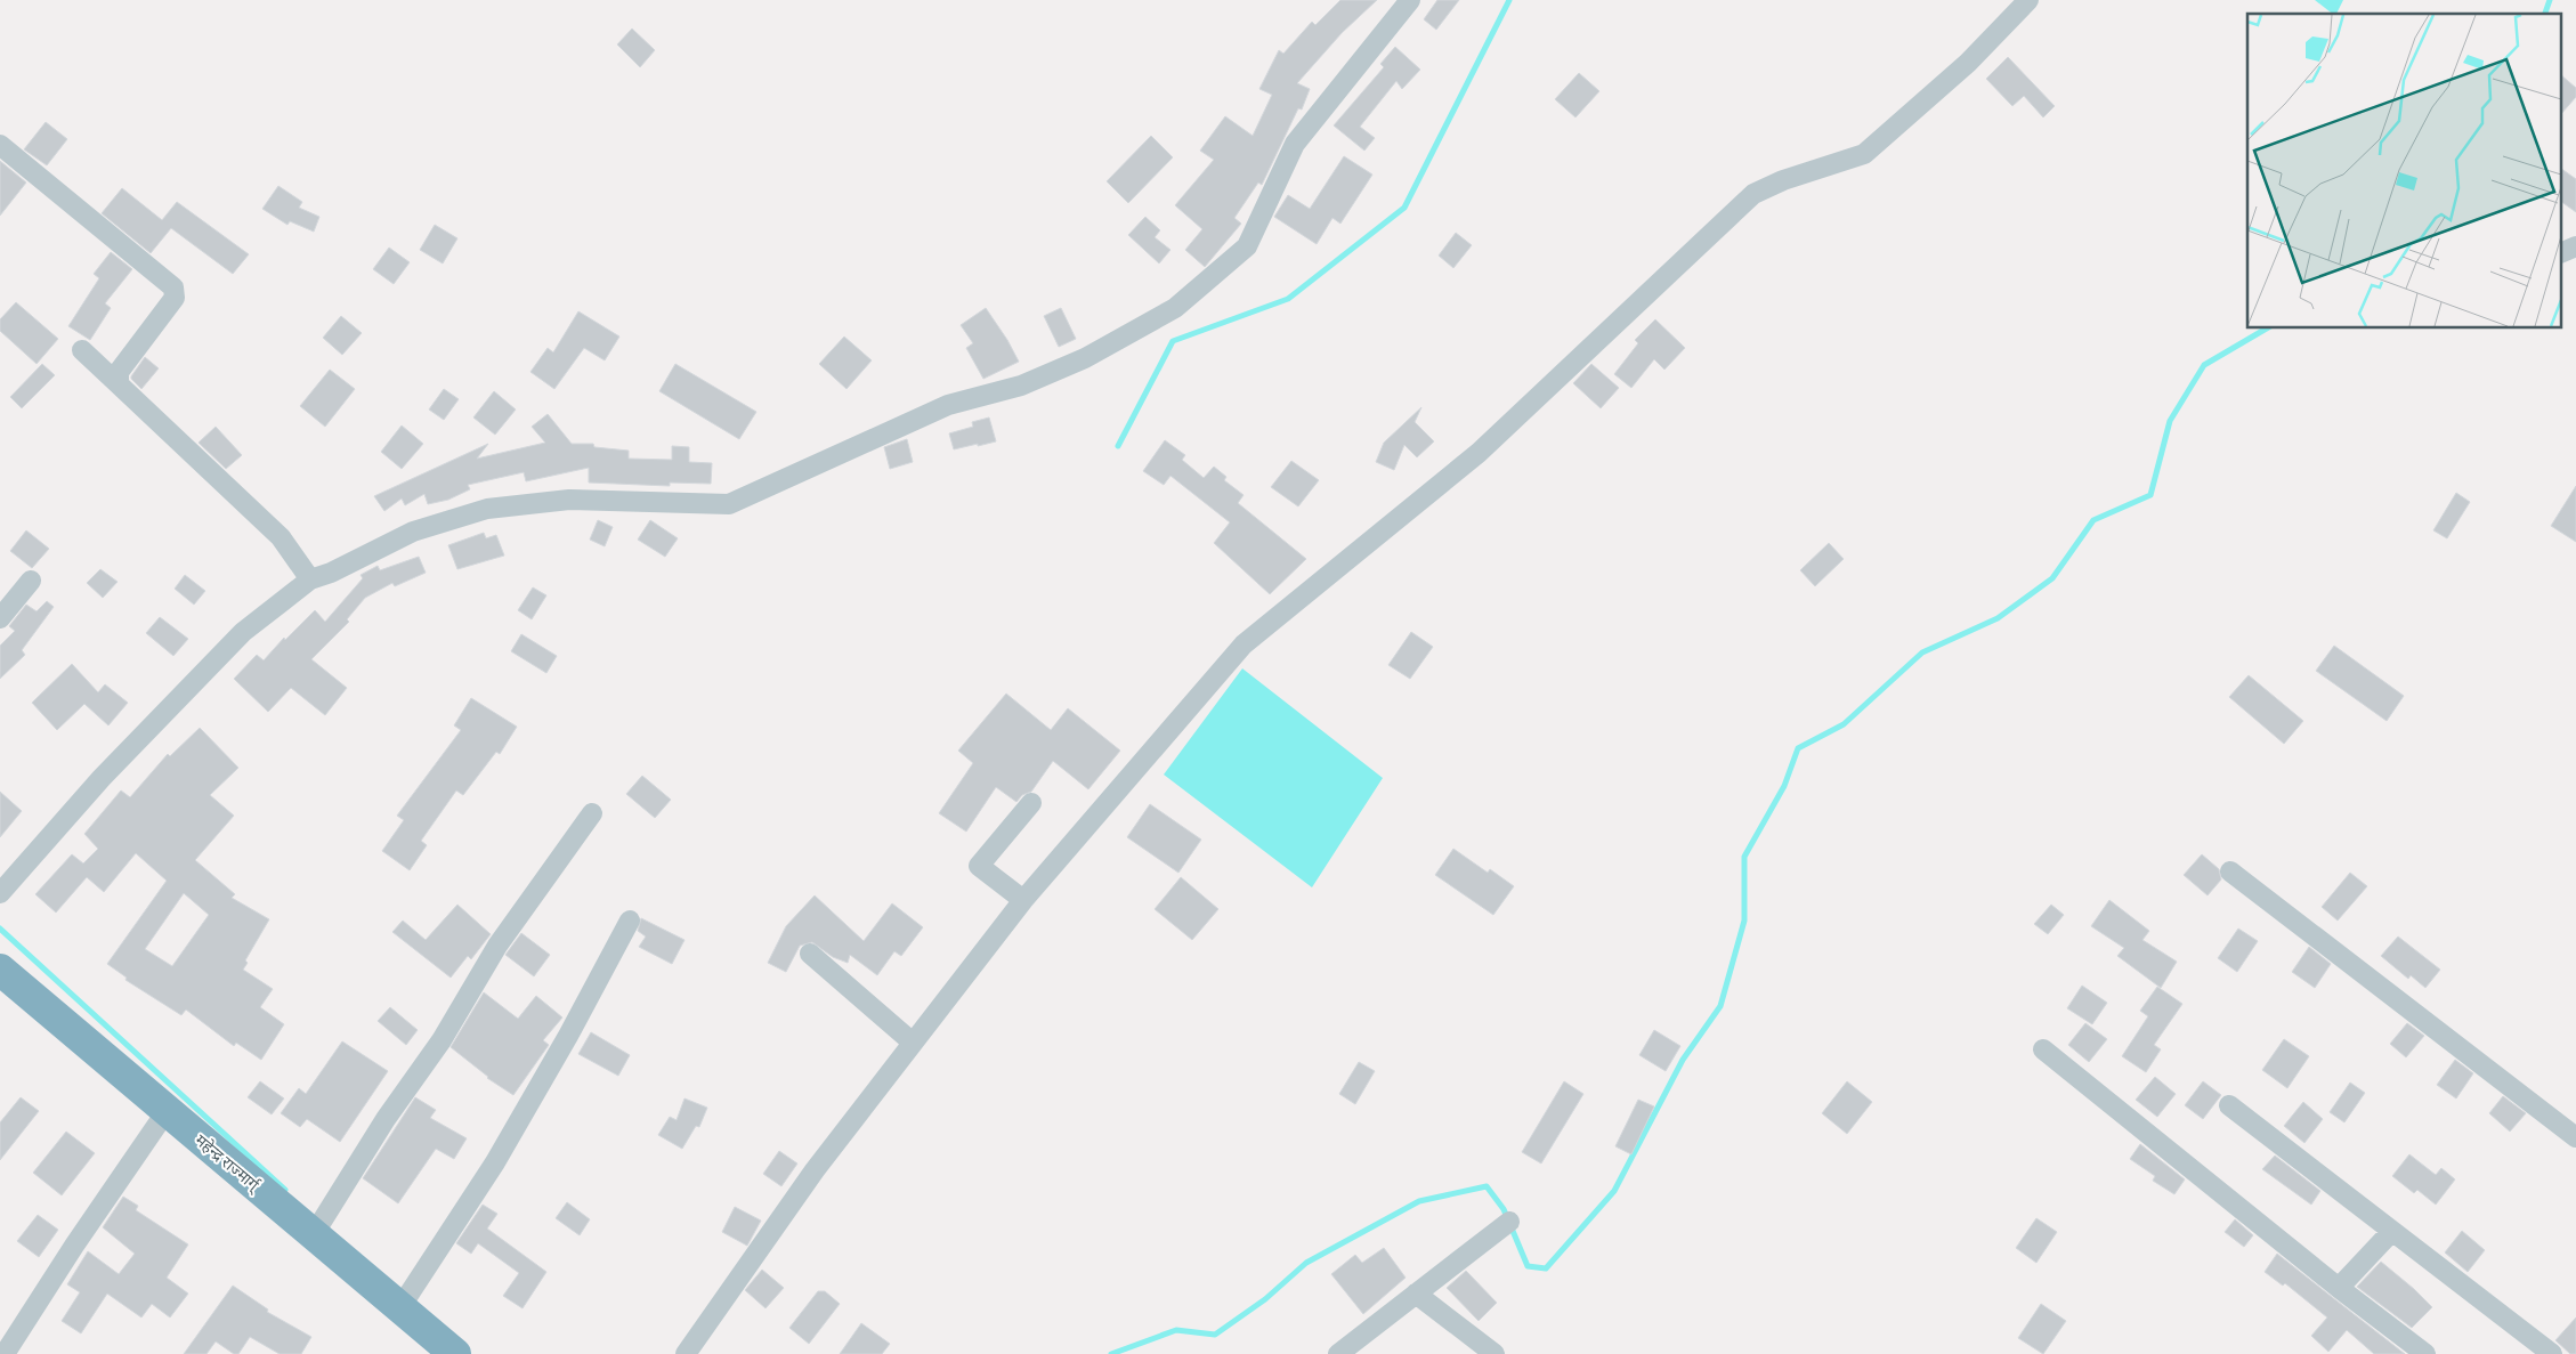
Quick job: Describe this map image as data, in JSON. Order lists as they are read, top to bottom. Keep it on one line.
{"streets":{"highway":["महेन्द्र राज्मार्ग्"]}}
